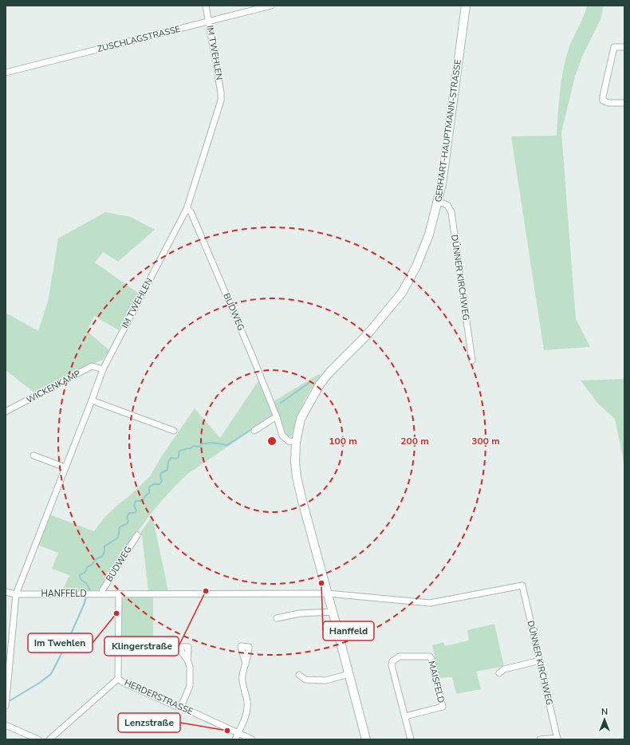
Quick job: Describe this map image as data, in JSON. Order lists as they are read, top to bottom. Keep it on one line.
{"streets":{"street":["ZUSCHLAGSTRASSE","IM TWEHLEN","GERHART-HAUPTMANN-STRASSE","DÜNNER KIRCHWEG","BUDWEG","WICKENKAMP","HANFFELD","MAISFELD","HERDERSTRASSE"]},"crossings":[["ZUSCHLAGSTRASSE","IM TWEHLEN"],["IM TWEHLEN","BUDWEG"],["IM TWEHLEN","WICKENKAMP"],["IM TWEHLEN","HANFFELD"],["GERHART-HAUPTMANN-STRASSE","DÜNNER KIRCHWEG"],["GERHART-HAUPTMANN-STRASSE","BUDWEG"],["GERHART-HAUPTMANN-STRASSE","HANFFELD"],["DÜNNER KIRCHWEG","HANFFELD"],["BUDWEG","HANFFELD"]],"places":["Hanffeld","Klingerstraße","Im Twehlen","Lenzstraße"],"north":"top","rings":["100 m","200 m","300 m"]}
